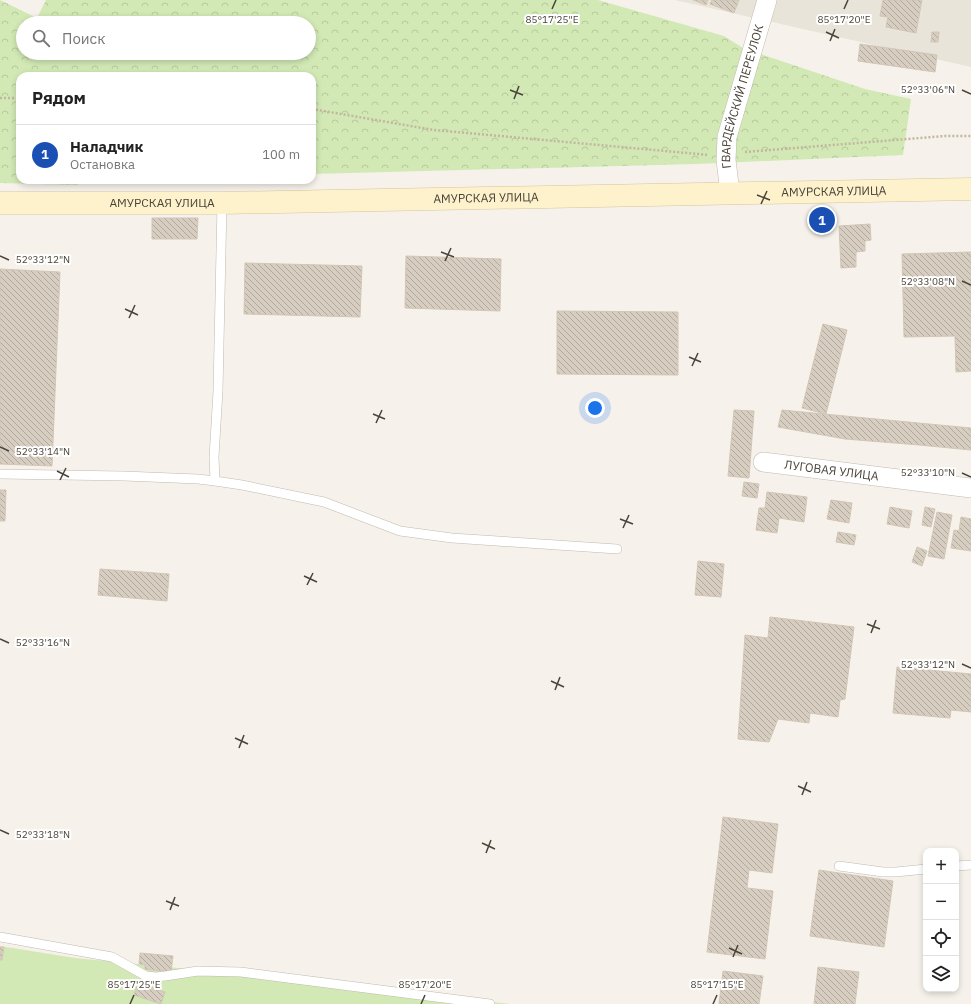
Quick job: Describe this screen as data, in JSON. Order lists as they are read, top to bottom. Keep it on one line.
{"streets":{"street":["ГВАРДЕЙСКИЙ ПЕРЕУЛОК","АМУРСКАЯ УЛИЦА","ЛУГОВАЯ УЛИЦА"]},"crossings":[["ГВАРДЕЙСКИЙ ПЕРЕУЛОК","АМУРСКАЯ УЛИЦА"]],"page":{"search":"Поиск","heading":"Рядом","list":[{"mark":"1","name":"Наладчик","note":"Остановка","value":"100 m"}],"pins":"1","map_buttons":["+","−"]},"coordinates":["85°17'25\"E","85°17'20\"E","52°33'06\"N","52°33'12\"N","52°33'08\"N","52°33'14\"N","52°33'10\"N","52°33'16\"N","52°33'18\"N","85°17'15\"E"]}
